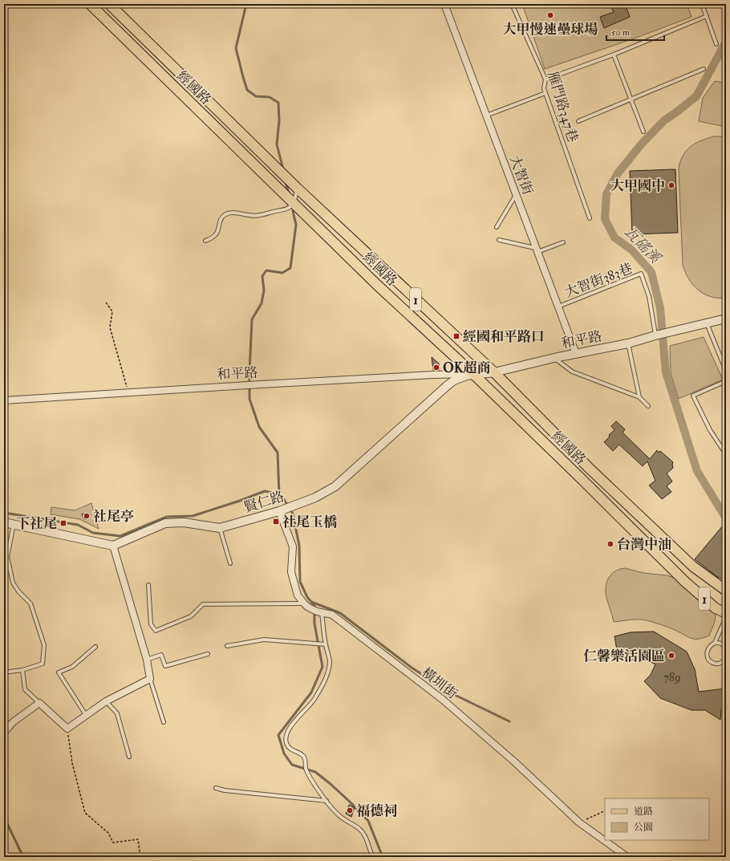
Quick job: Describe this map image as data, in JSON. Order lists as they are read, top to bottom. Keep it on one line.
{"streets":{"main road":["經國路","1"],"street":["大智街","和平路","賢仁路","橫圳街"],"lane":["雁門路347巷","大智街383巷"]},"crossings":[["經國路","和平路"],["經國路","賢仁路"],["大智街","大智街383巷"],["大智街","和平路"],["大智街383巷","和平路"],["和平路","賢仁路"]],"water":["瓦磘溪"],"places":{"other":["大甲慢速壘球場","大甲國中","OK超商","社尾亭","台灣中油","仁馨樂活園區","福德祠"],"transit":["經國和平路口","社尾玉橋","下社尾"]},"house_numbers":["789"],"legend":["道路","公園"],"scale_bar":"50 m"}
